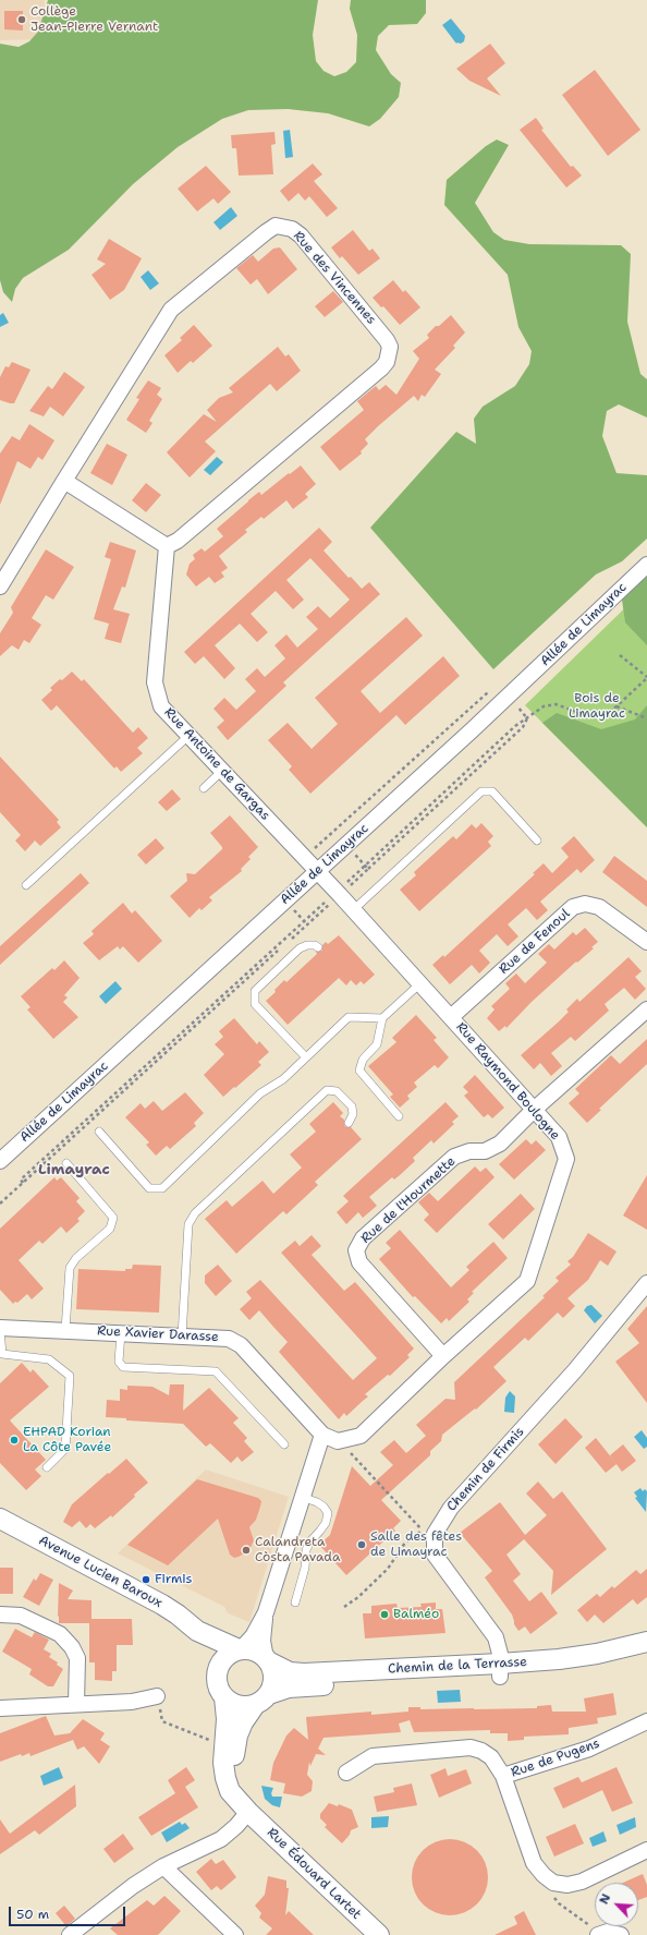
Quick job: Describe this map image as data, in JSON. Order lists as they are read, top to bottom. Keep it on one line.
{"streets":{"street":["Rue des Vincennes","Allée de Limayrac","Rue Antoine de Gargas","Rue de Fenoul","Rue Raymond Boulogne","Rue de l'Hourmette","Rue Xavier Darasse","Chemin de Firmis","Avenue Lucien Baroux","Chemin de la Terrasse","Rue de Pugens","Rue Édouard Lartet"]},"crossings":[["Rue des Vincennes","Rue Antoine de Gargas"],["Allée de Limayrac","Rue Antoine de Gargas"],["Allée de Limayrac","Rue Raymond Boulogne"],["Rue Antoine de Gargas","Rue Raymond Boulogne"],["Rue de Fenoul","Rue Raymond Boulogne"],["Rue Raymond Boulogne","Rue de l'Hourmette"],["Chemin de Firmis","Chemin de la Terrasse"],["Avenue Lucien Baroux","Chemin de la Terrasse"],["Avenue Lucien Baroux","Rue Édouard Lartet"],["Chemin de la Terrasse","Rue Édouard Lartet"]],"districts":["Limayrac"],"parks":["Bois de Limayrac"],"places":["Collège Jean-Pierre Vernant","EHPAD Korian La Côte Pavée","Salle des fêtes de Limayrac","Calandreta Còsta Pavada","Firmis","Balméo"],"scale_bar":"50 m","north":"top left"}
